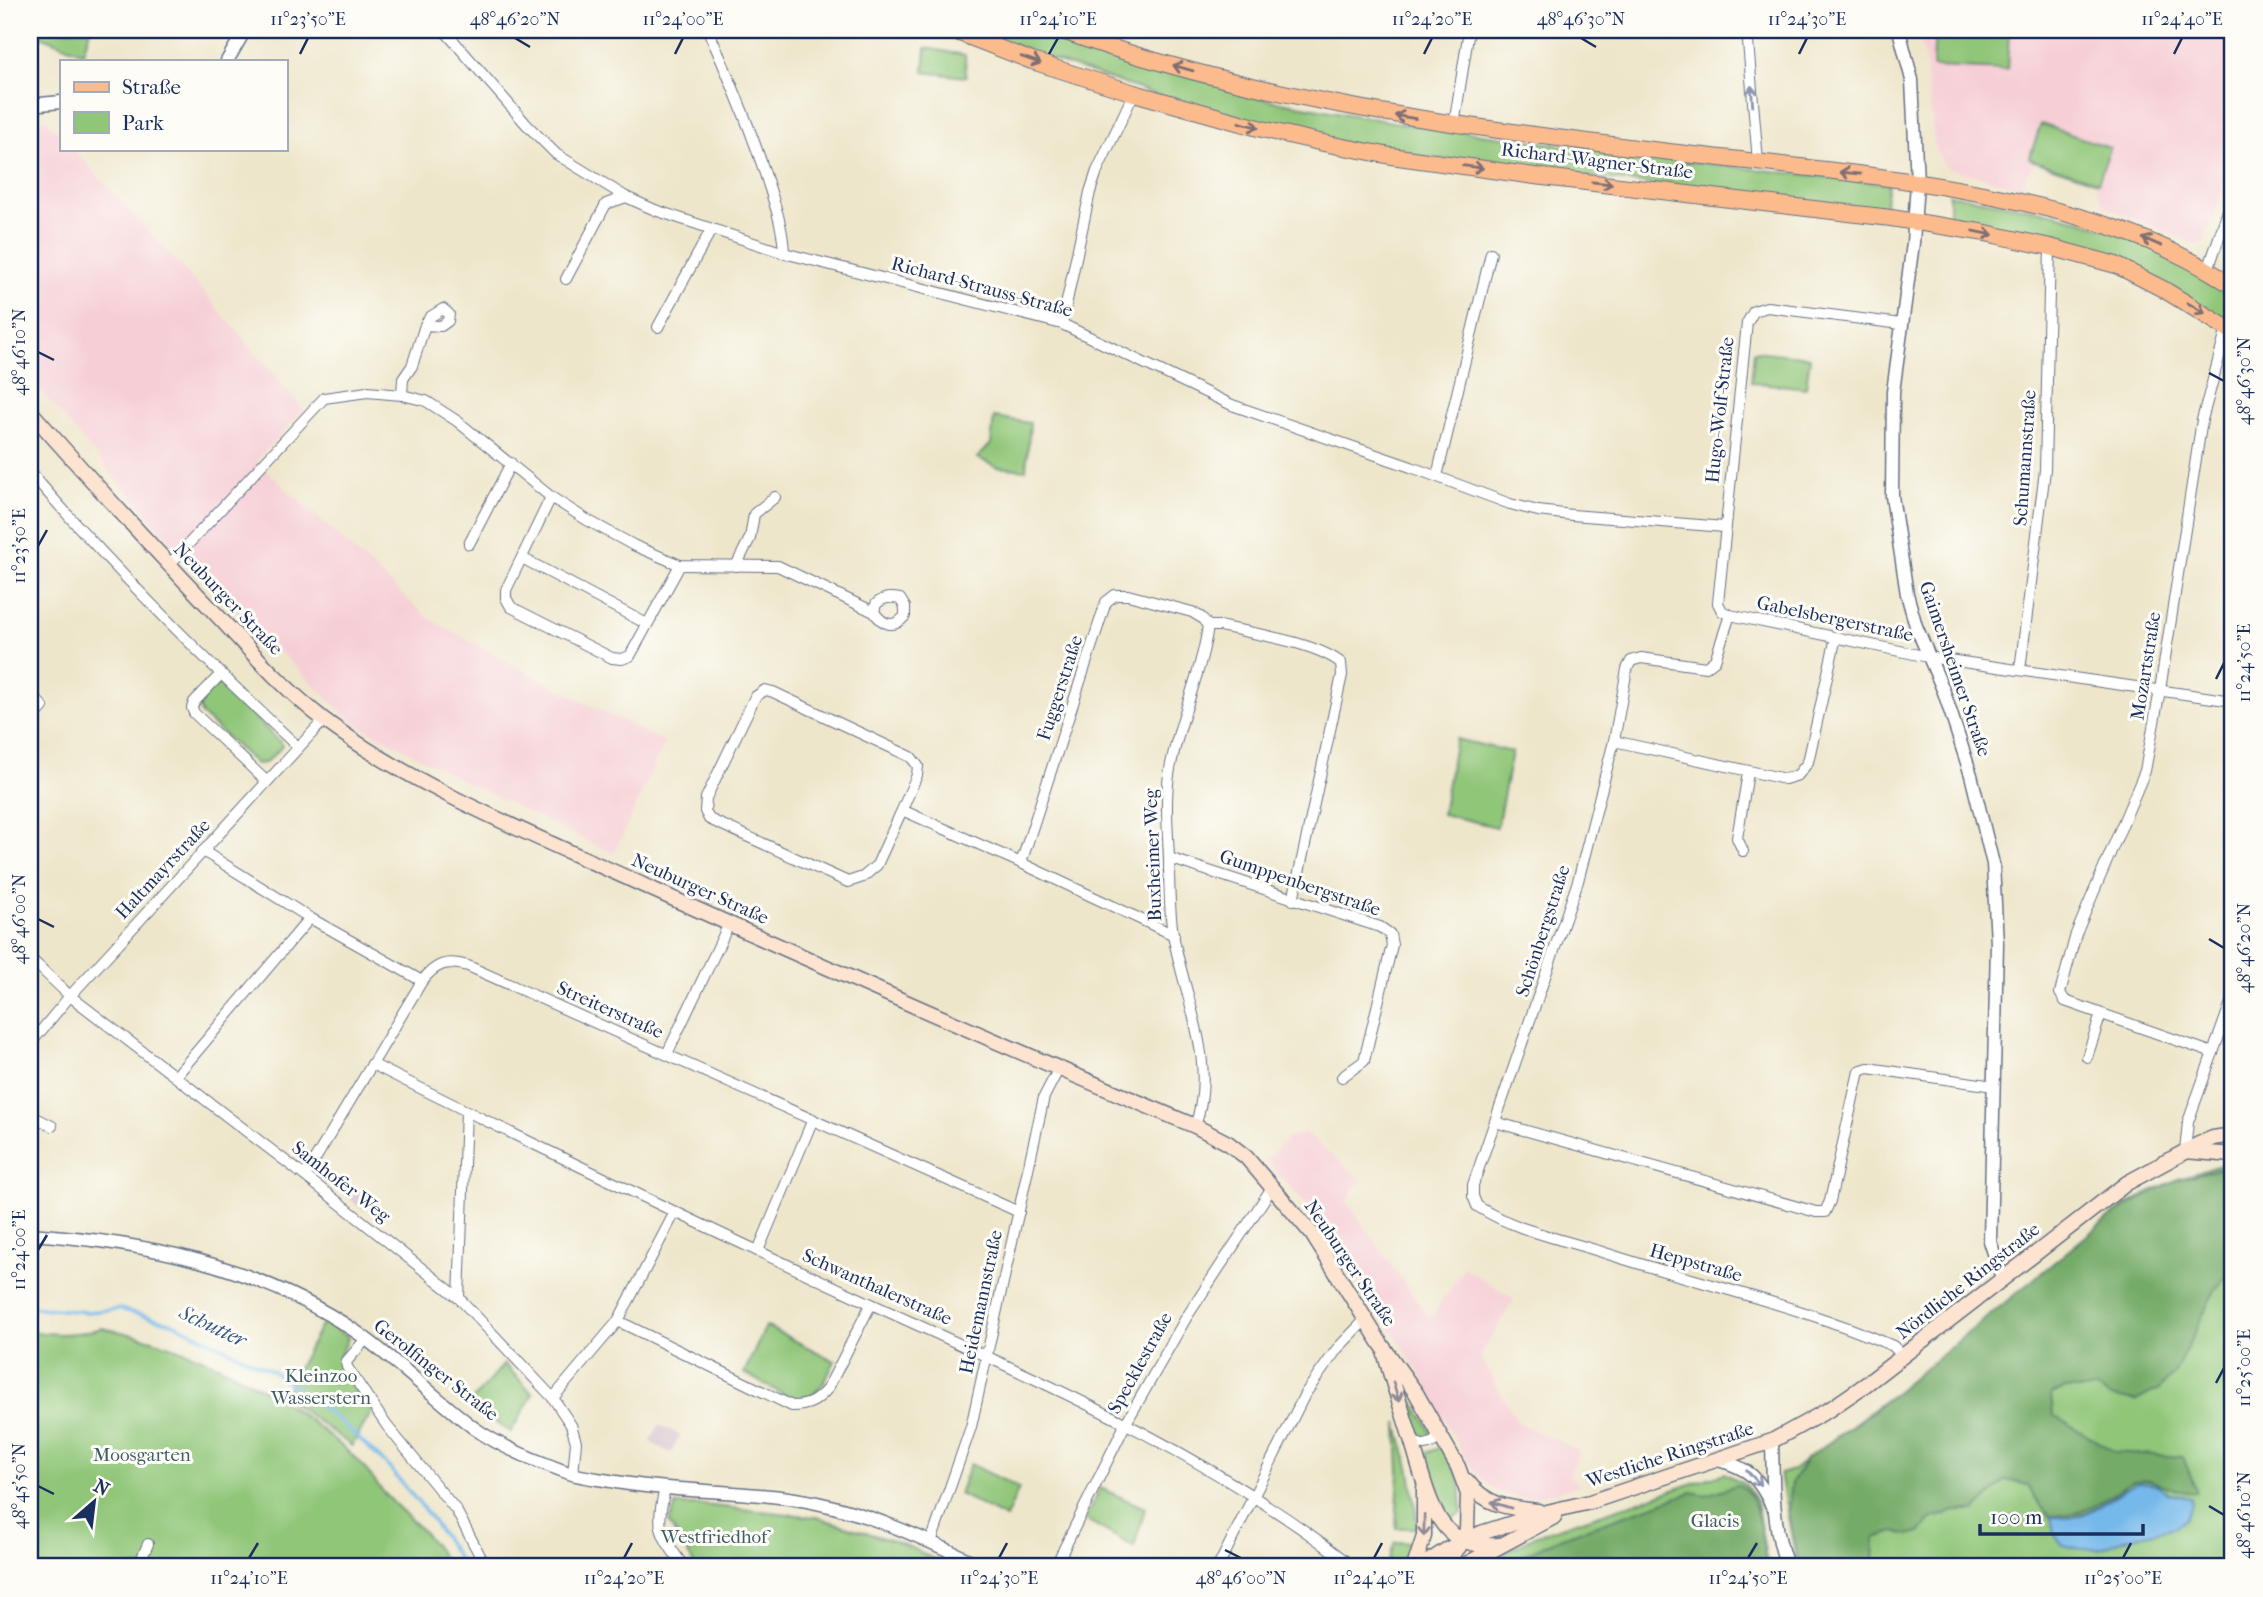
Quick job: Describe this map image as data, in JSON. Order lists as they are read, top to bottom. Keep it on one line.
{"streets":{"main road":["Richard-Wagner-Straße","Neuburger Straße","Nördliche Ringstraße","Westliche Ringstraße"],"street":["Richard-Strauss-Straße","Hugo-Wolf-Straße","Schumannstraße","Gabelsbergerstraße","Mozartstraße","Gaimersheimer Straße","Fuggerstraße","Buxheimer Weg","Haltmayrstraße","Gumppenbergstraße","Schönbergstraße","Streiterstraße","Samhofer Weg","Heppstraße","Schwanthalerstraße","Heidemannstraße","Specklestraße","Gerolfinger Straße"]},"crossings":[["Richard-Wagner-Straße","Schumannstraße"],["Richard-Wagner-Straße","Mozartstraße"],["Richard-Wagner-Straße","Gaimersheimer Straße"],["Richard-Strauss-Straße","Hugo-Wolf-Straße"],["Hugo-Wolf-Straße","Gabelsbergerstraße"],["Hugo-Wolf-Straße","Gaimersheimer Straße"],["Schumannstraße","Gabelsbergerstraße"],["Neuburger Straße","Buxheimer Weg"],["Neuburger Straße","Haltmayrstraße"],["Neuburger Straße","Heidemannstraße"],["Neuburger Straße","Specklestraße"],["Neuburger Straße","Westliche Ringstraße"],["Gabelsbergerstraße","Mozartstraße"],["Gabelsbergerstraße","Gaimersheimer Straße"],["Gabelsbergerstraße","Schönbergstraße"],["Gaimersheimer Straße","Nördliche Ringstraße"],["Fuggerstraße","Buxheimer Weg"],["Fuggerstraße","Gumppenbergstraße"],["Buxheimer Weg","Gumppenbergstraße"],["Haltmayrstraße","Samhofer Weg"],["Schönbergstraße","Heppstraße"],["Streiterstraße","Heidemannstraße"],["Samhofer Weg","Gerolfinger Straße"],["Heppstraße","Nördliche Ringstraße"],["Nördliche Ringstraße","Westliche Ringstraße"],["Schwanthalerstraße","Heidemannstraße"],["Schwanthalerstraße","Specklestraße"],["Heidemannstraße","Gerolfinger Straße"]],"water":["Schutter"],"parks":["Kleinzoo Wasserstern","Moosgarten","Glacis","Westfriedhof"],"legend":["Straße","Park"],"scale_bar":"100 m","north":"top right","coordinates":["11°23'50\"E","48°46'20\"N","11°24'00\"E","11°24'10\"E","11°24'20\"E","48°46'30\"N","11°24'30\"E","11°24'40\"E","48°46'10\"N","11°24'50\"E","48°46'00\"N","11°25'00\"E","48°45'50\"N"]}
